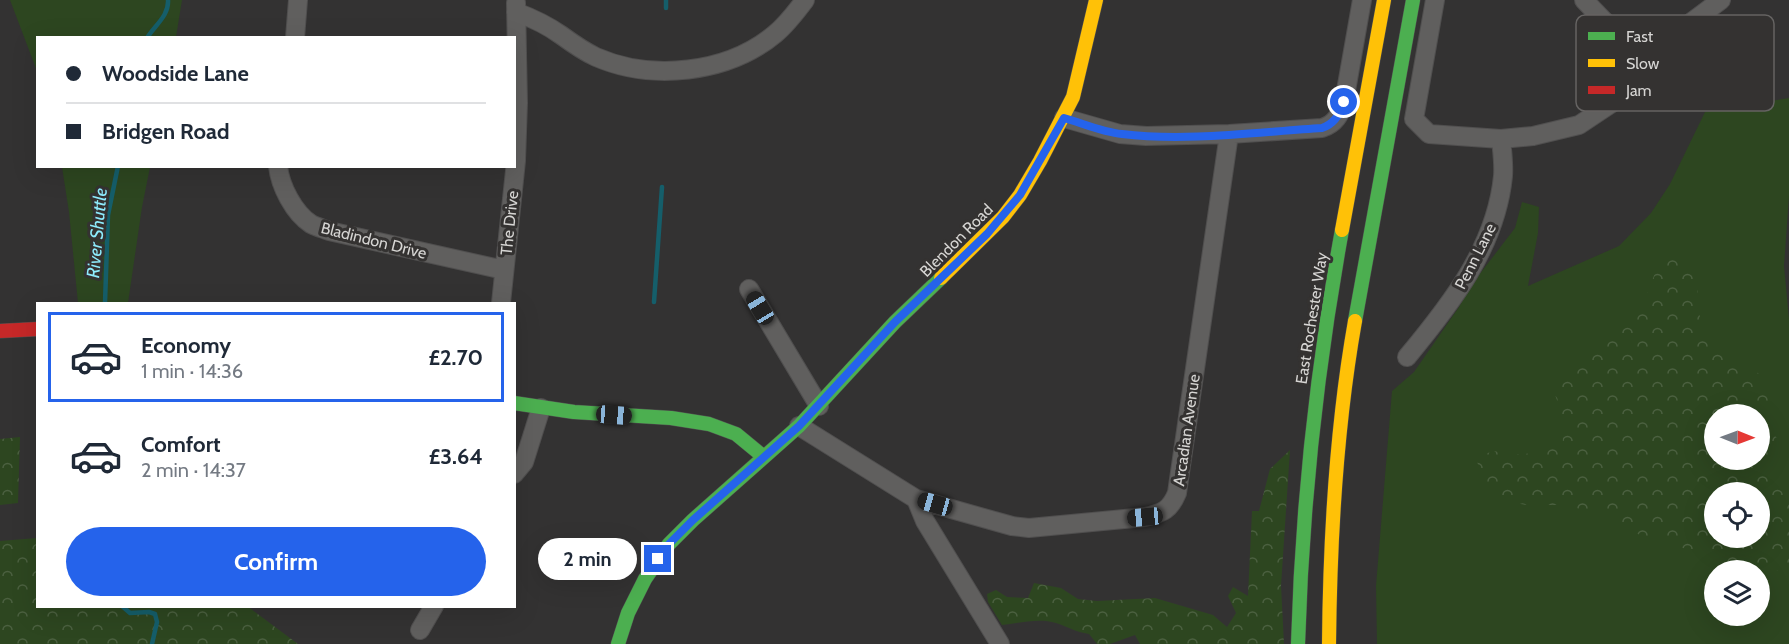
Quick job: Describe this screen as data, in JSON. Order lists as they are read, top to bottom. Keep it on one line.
{"streets":{"main road":["Blendon Road","East Rochester Way"],"street":["The Drive","Bladindon Drive","Penn Lane","Arcadian Avenue"]},"crossings":[["The Drive","Bladindon Drive"],["Blendon Road","Arcadian Avenue"]],"water":["River Shuttle"],"legend":["Fast","Slow","Jam"],"north":"right","page":{"banner":["Woodside Lane","Bridgen Road"],"list":[{"name":"Economy","note":"1 min · 14:36","value":"£2.70"},{"name":"Comfort","note":"2 min · 14:37","value":"£3.64"}],"buttons":"Confirm","bubble":"2 min"}}
